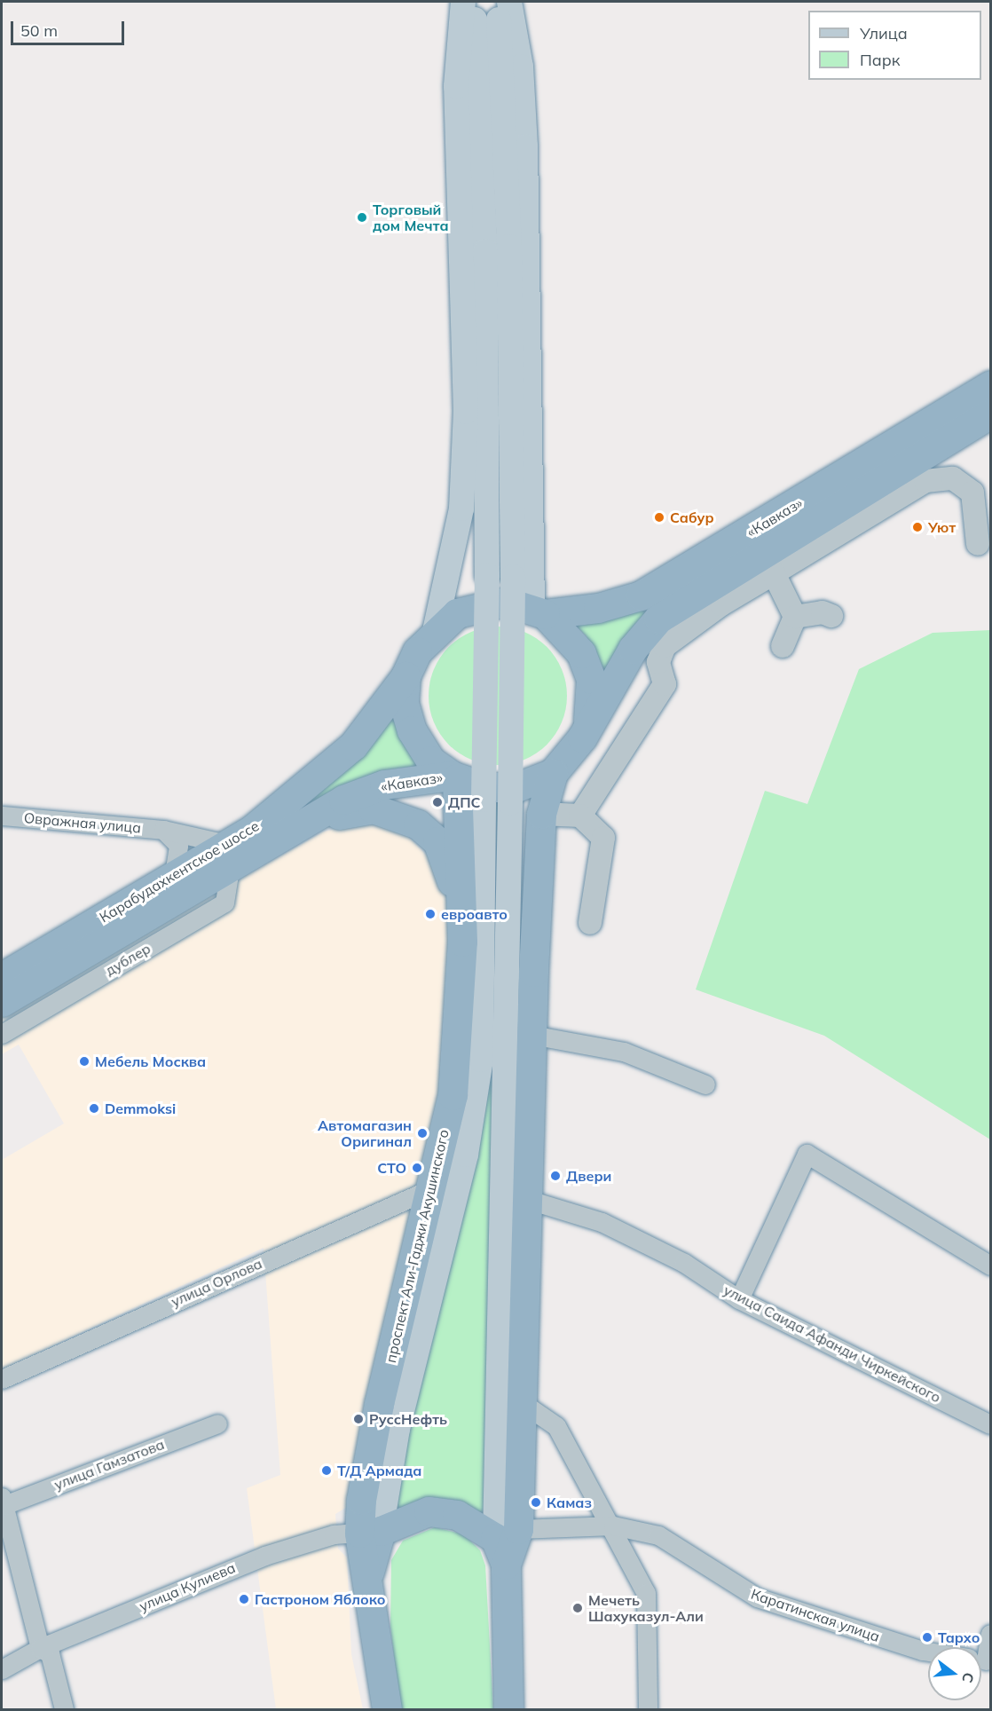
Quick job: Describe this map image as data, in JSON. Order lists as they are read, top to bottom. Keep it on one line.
{"streets":{"highway":["«Кавказ»","Карабудахкентское шоссе","проспект Али-Гаджи Акушинского"],"street":["Овражная улица","дублер","улица Орлова","улица Саида Афанди Чиркейского","улица Гамзатова","улица Кулиева","Каратинская улица"]},"crossings":[["«Кавказ»","Карабудахкентское шоссе"],["«Кавказ»","проспект Али-Гаджи Акушинского"],["Овражная улица","Карабудахкентское шоссе"],["Овражная улица","дублер"],["Карабудахкентское шоссе","дублер"],["Карабудахкентское шоссе","проспект Али-Гаджи Акушинского"],["проспект Али-Гаджи Акушинского","улица Орлова"],["проспект Али-Гаджи Акушинского","улица Кулиева"]],"places":["Торговый дом Мечта","Сабур","Уют","ДПС","евроавто","Мебель Москва","Demmoksi","Автомагазин Оригинал","СТО","Двери","РуссНефть","Т/Д Армада","Камаз","Гастроном Яблоко","Мечеть Шахуказул-Али","Тархо"],"legend":["Улица","Парк"],"scale_bar":"50 m","north":"right"}
